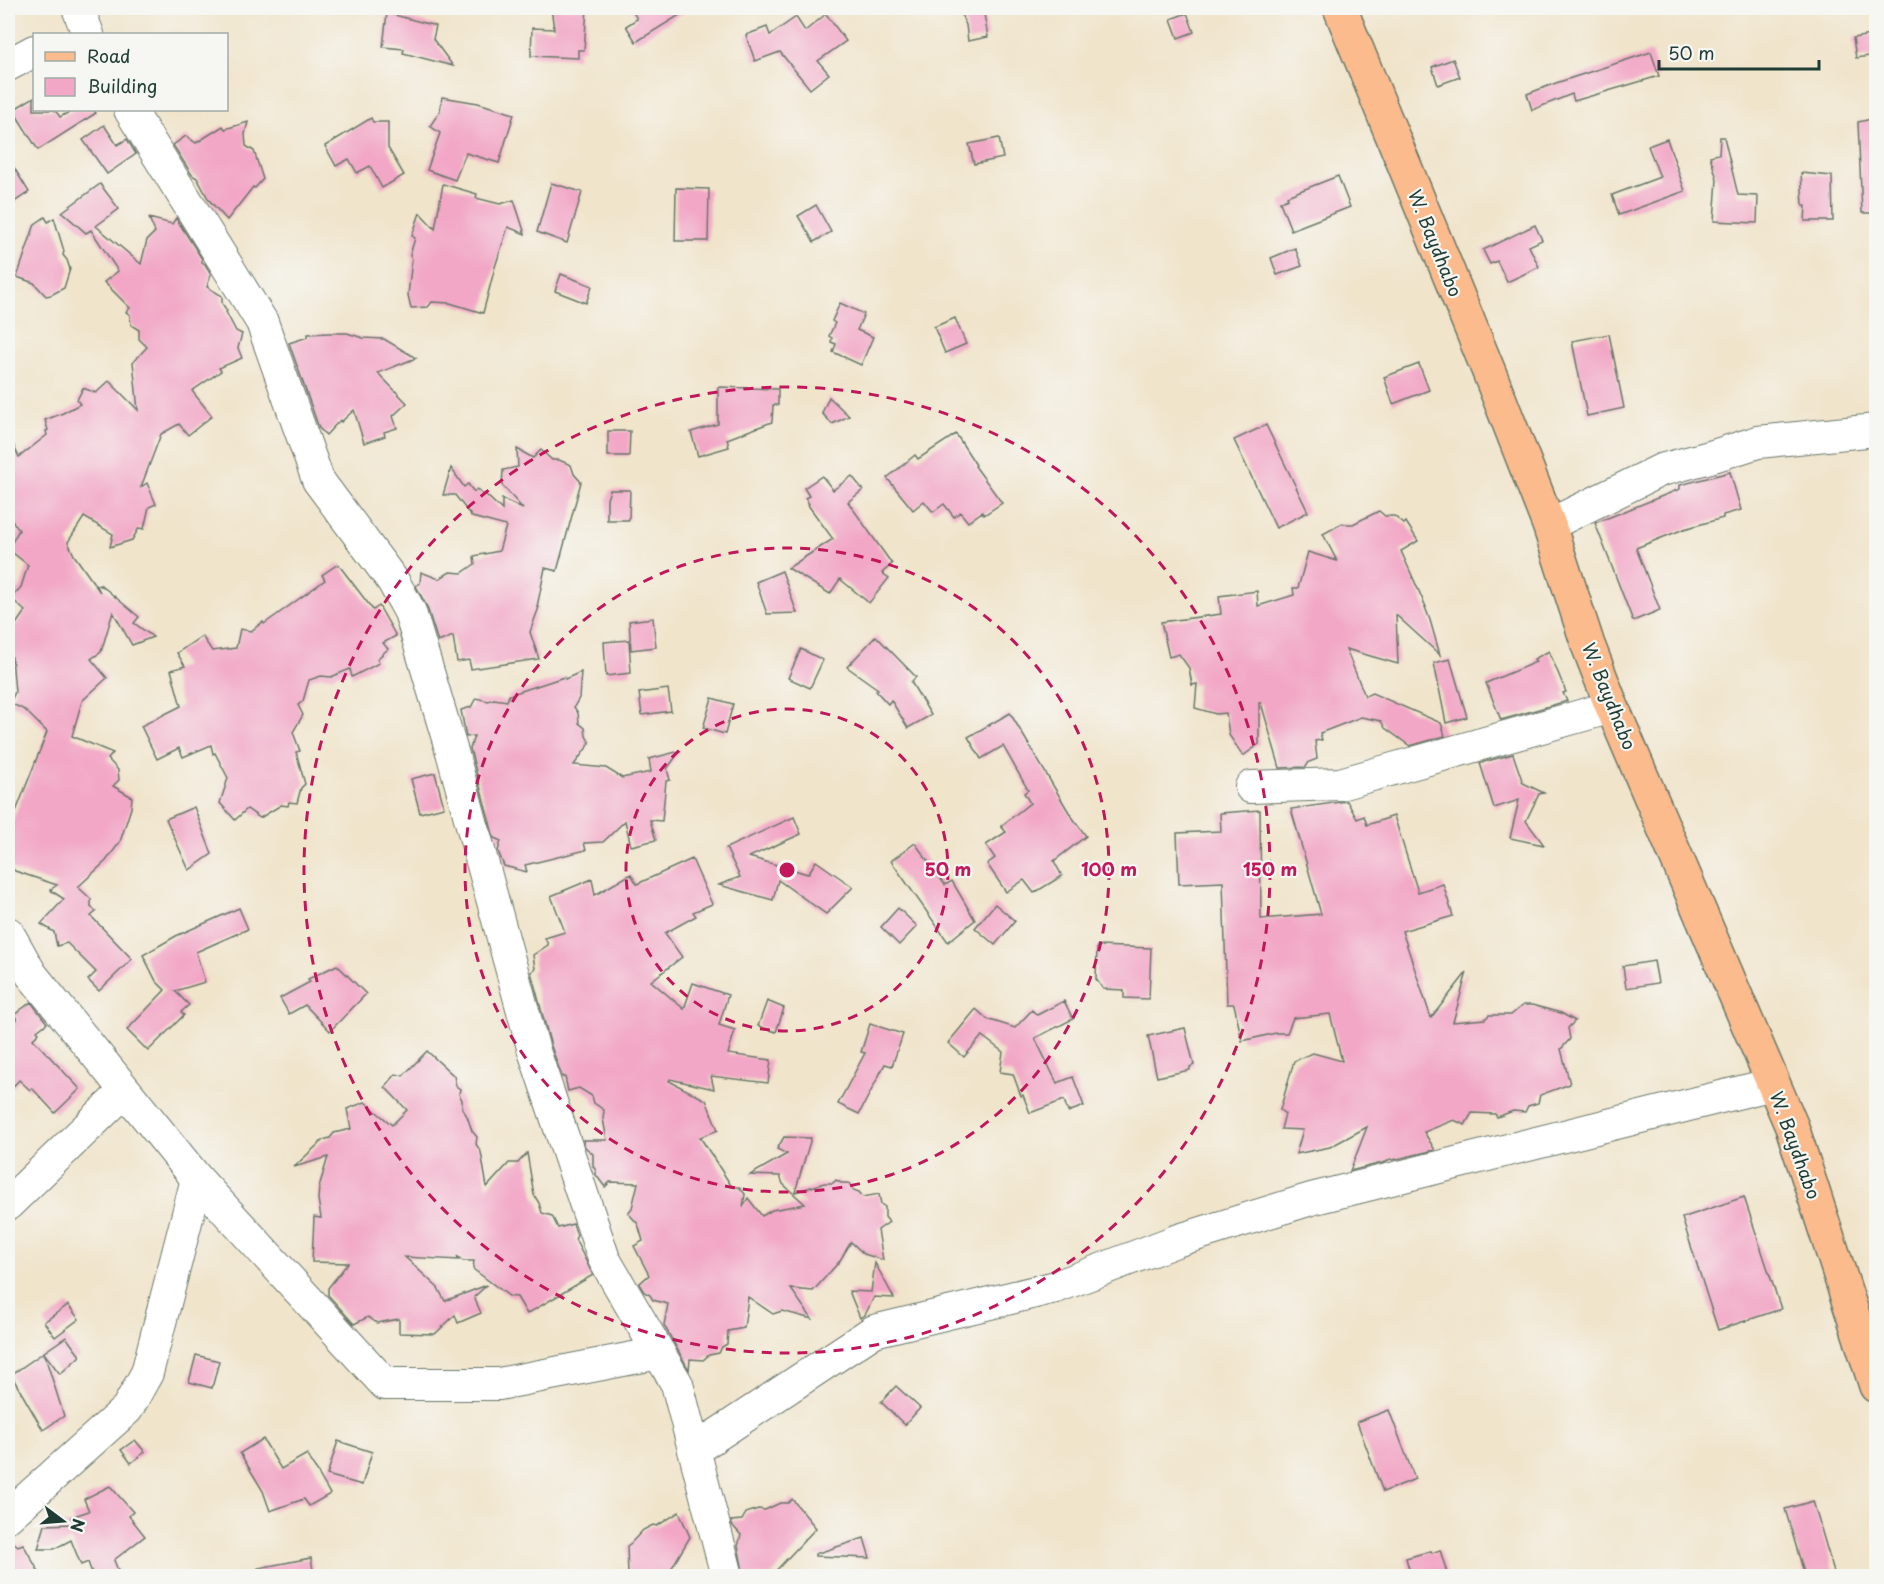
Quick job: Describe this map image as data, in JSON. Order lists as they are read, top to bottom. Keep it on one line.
{"streets":{"main road":["W. Baydhabo"]},"legend":["Road","Building"],"scale_bar":"50 m","north":"right","rings":["50 m","100 m","150 m"]}
